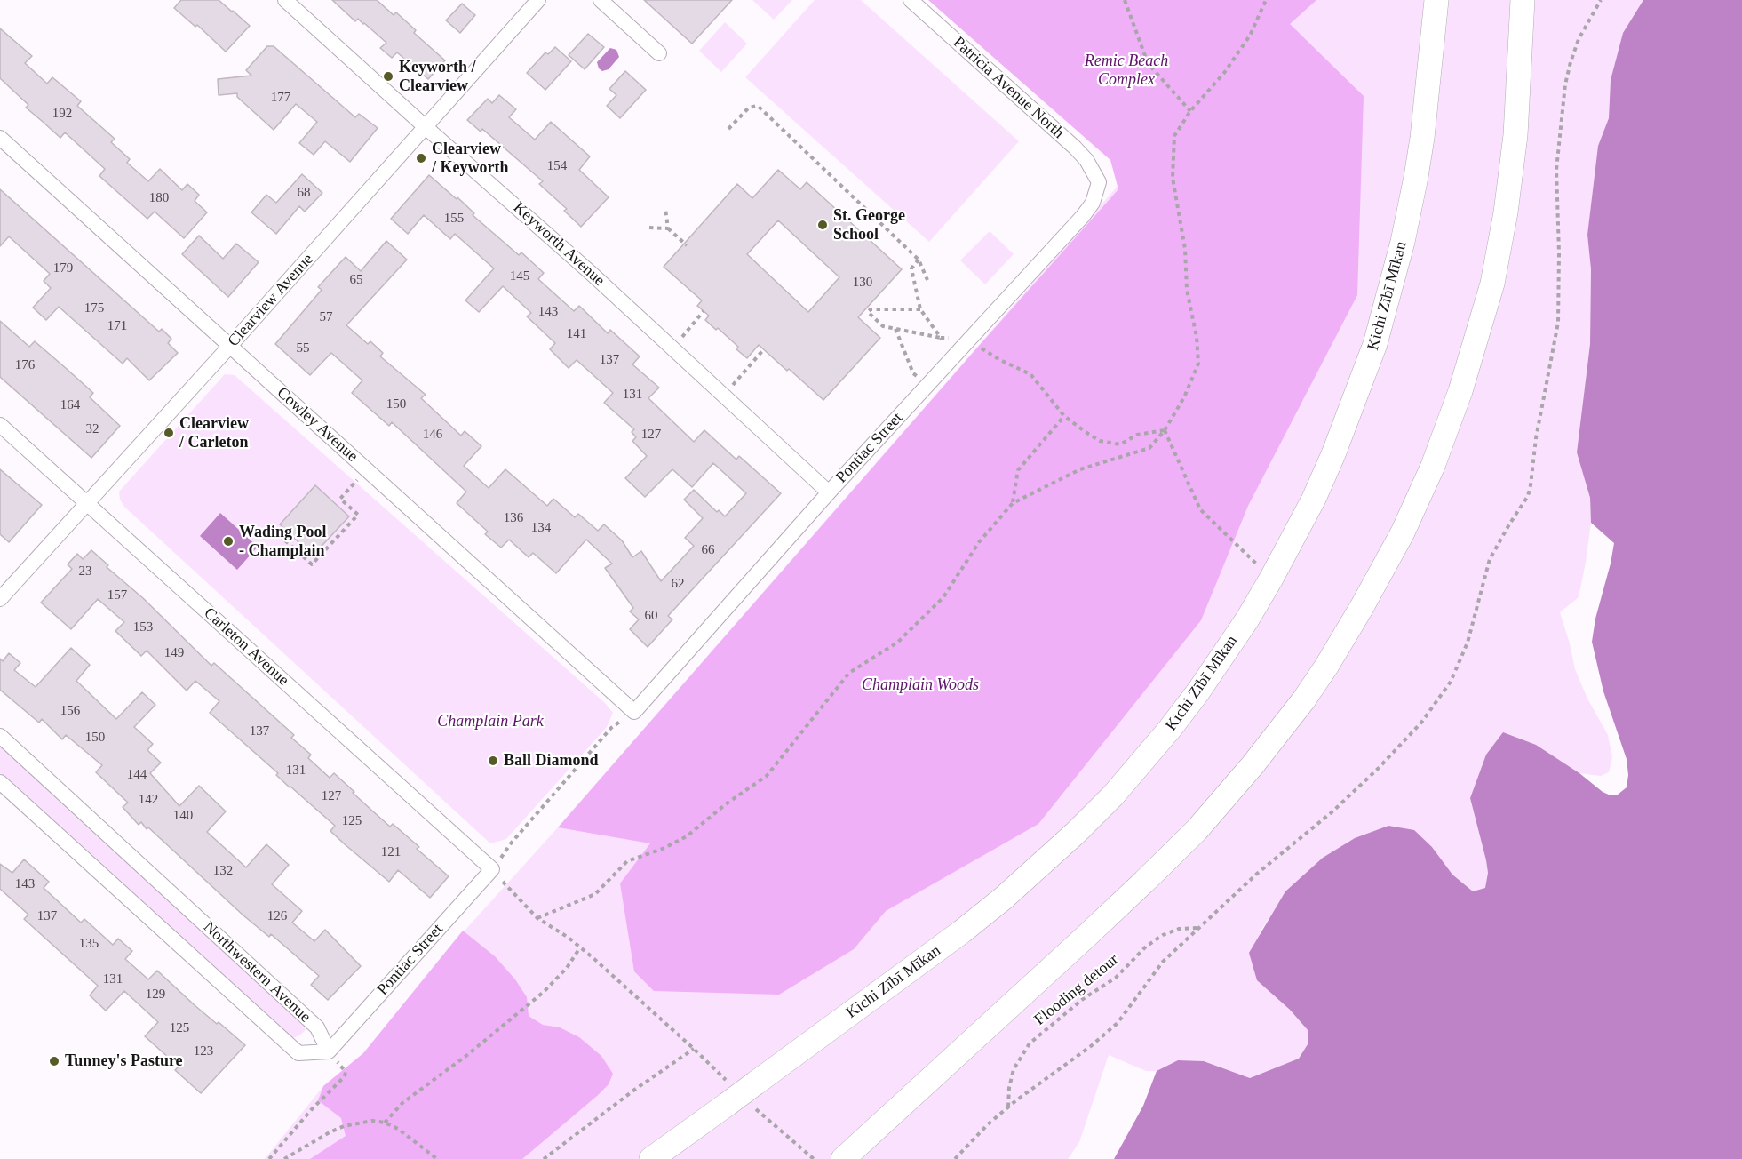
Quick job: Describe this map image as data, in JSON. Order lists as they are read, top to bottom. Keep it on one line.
{"streets":{"highway":["Kichi Zībī Mīkan"],"street":["Patricia Avenue North","Keyworth Avenue","Clearview Avenue","Cowley Avenue","Pontiac Street","Carleton Avenue","Northwestern Avenue"],"path":["Flooding detour"]},"crossings":[["Patricia Avenue North","Pontiac Street"],["Keyworth Avenue","Clearview Avenue"],["Keyworth Avenue","Pontiac Street"],["Clearview Avenue","Cowley Avenue"],["Clearview Avenue","Carleton Avenue"],["Cowley Avenue","Pontiac Street"],["Pontiac Street","Carleton Avenue"],["Pontiac Street","Northwestern Avenue"]],"parks":["Remic Beach Complex","Champlain Woods","Champlain Park"],"places":["Keyworth / Clearview","Clearview / Keyworth","St. George School","Clearview / Carleton","Wading Pool - Champlain","Ball Diamond","Tunney's Pasture"],"house_numbers":["177","192","154","68","180","155","179","145","65","130","175","143","57","171","141","55","137","176","131","150","164","32","146","127","136","134","66","23","62","157","60","153","149","156","137","150","131","144","127","142","140","125","121","132","143","137","126","135","131","129","125","123"]}
